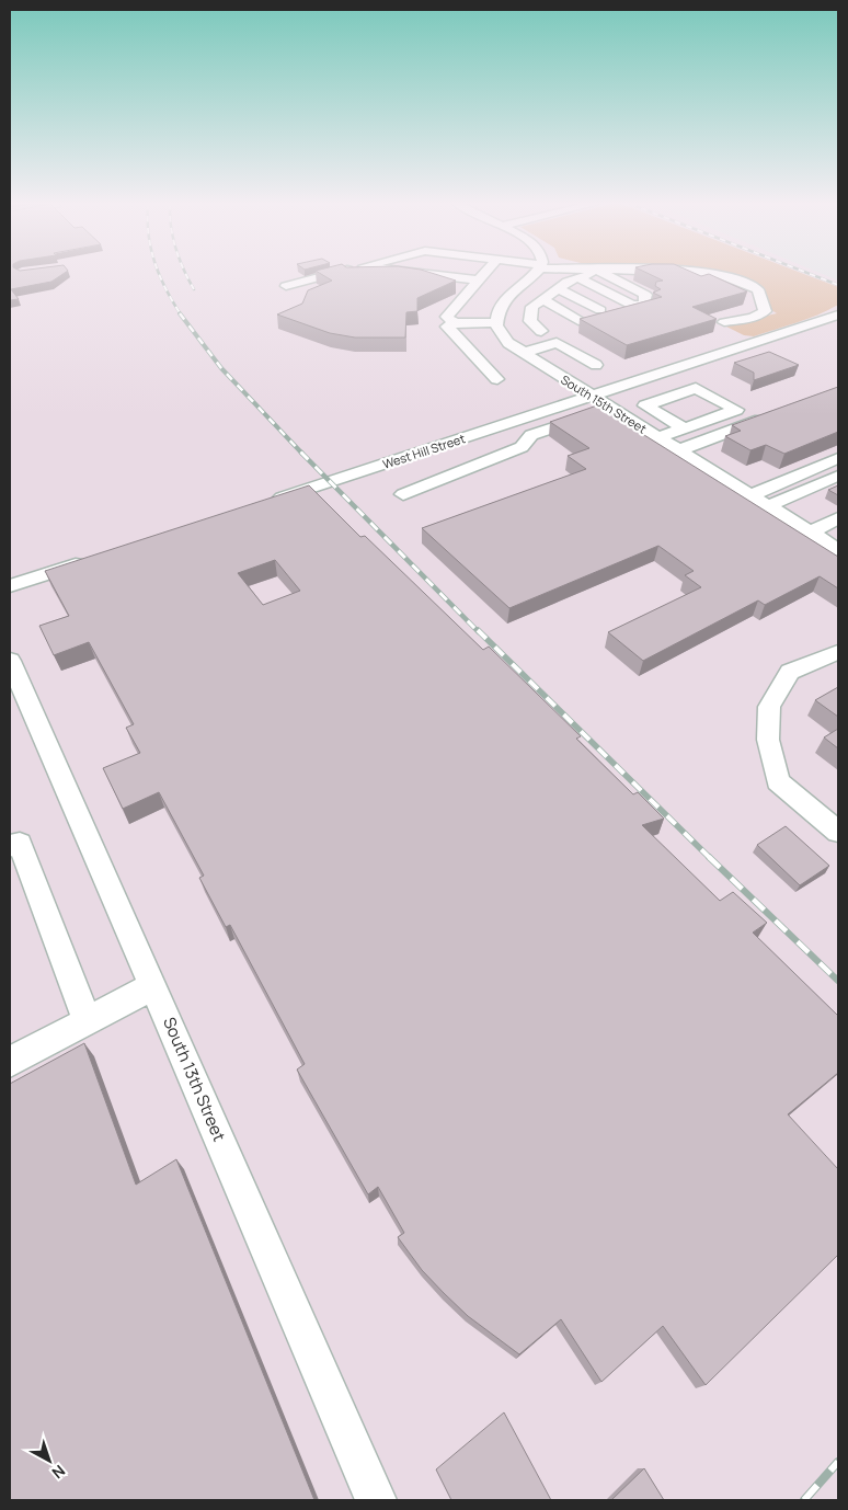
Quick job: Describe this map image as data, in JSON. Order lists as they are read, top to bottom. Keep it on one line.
{"streets":{"street":["South 15th Street","West Hill Street","South 13th Street"]},"crossings":[["South 15th Street","West Hill Street"]],"north":"bottom right"}
